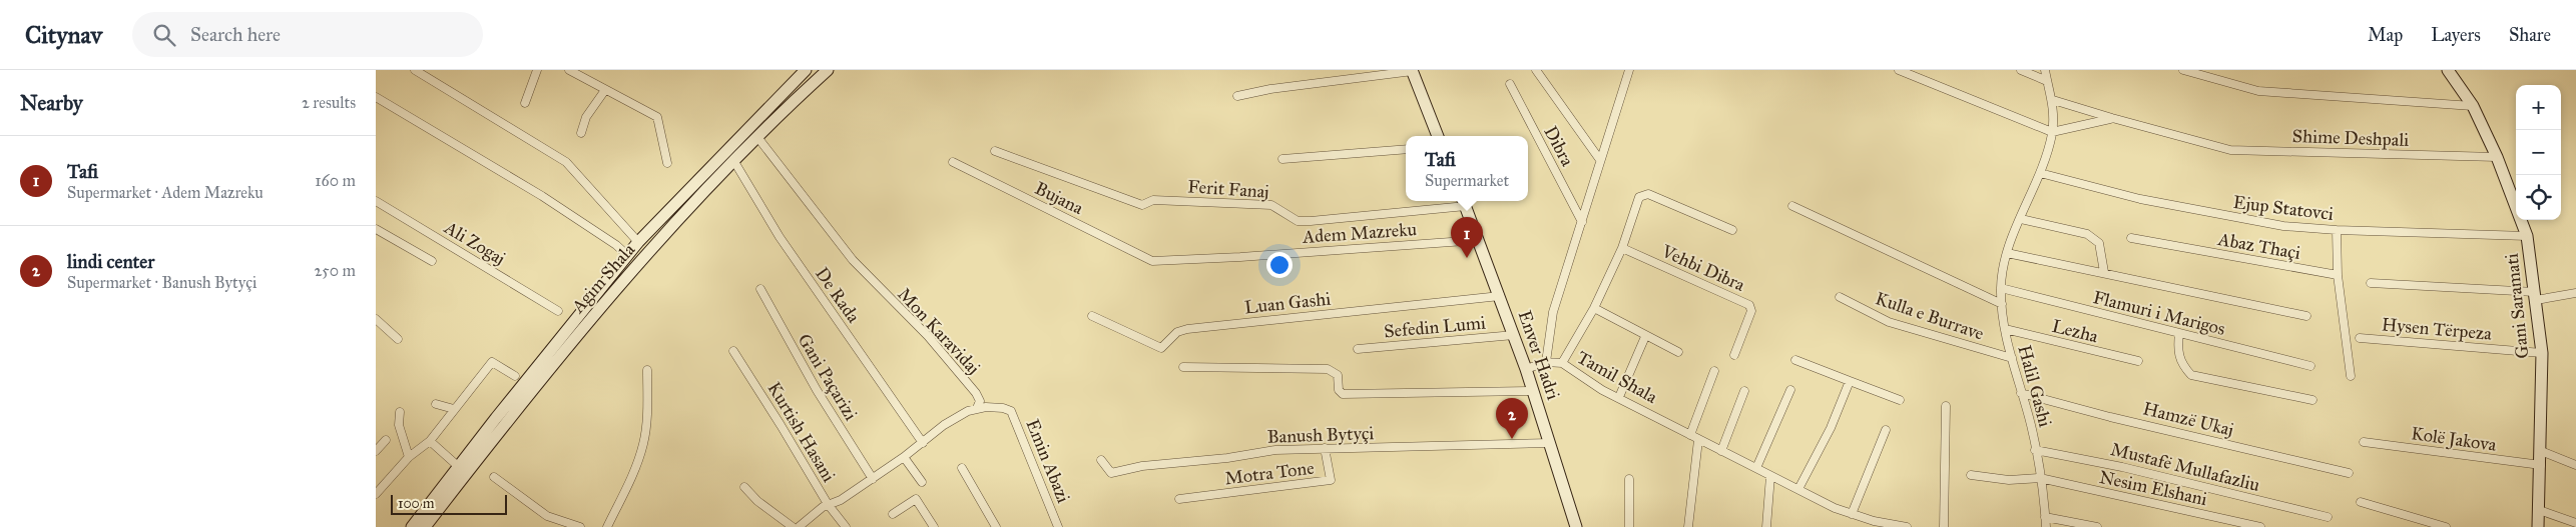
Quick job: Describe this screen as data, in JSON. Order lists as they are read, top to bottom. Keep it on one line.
{"streets":{"main road":["Agim Shala","Gani Saramati","Enver Hadri"],"street":["Shime Deshpali","Dibra","Ferit Fanaj","Bujana","Ejup Statovci","Adem Mazreku","Ali Zogaj","Abaz Thaçi","Vehbi Dibra","De Rada","Luan Gashi","Flamuri i Marigos","Kulla e Burrave","Sefedin Lumi","Hysen Tërpeza","Mon Karavidaj","Lezha","Gani Paçarizi","Tamil Shala","Halil Gashi","Hamzë Ukaj","Kurtish Hasani","Banush Bytyçi","Kolë Jakova","Emin Abazi","Mustafë Mullafazliu","Motra Tone","Nesim Elshani"]},"crossings":[["Shime Deshpali","Gani Saramati"],["Shime Deshpali","Halil Gashi"],["Dibra","Tamil Shala"],["Ferit Fanaj","Enver Hadri"],["Bujana","Adem Mazreku"],["Ejup Statovci","Gani Saramati"],["Ejup Statovci","Halil Gashi"],["Adem Mazreku","Enver Hadri"],["Agim Shala","De Rada"],["Agim Shala","Mon Karavidaj"],["Luan Gashi","Enver Hadri"],["Gani Saramati","Hysen Tërpeza"],["Gani Saramati","Kolë Jakova"],["Flamuri i Marigos","Halil Gashi"],["Kulla e Burrave","Halil Gashi"],["Sefedin Lumi","Enver Hadri"],["Mon Karavidaj","Emin Abazi"],["Lezha","Halil Gashi"],["Enver Hadri","Tamil Shala"],["Enver Hadri","Banush Bytyçi"],["Halil Gashi","Hamzë Ukaj"],["Halil Gashi","Mustafë Mullafazliu"],["Halil Gashi","Nesim Elshani"],["Banush Bytyçi","Motra Tone"]],"scale_bar":"100 m","page":{"header":"Citynav","search":"Search here","nav":["Map","Layers","Share"],"heading":["Nearby","2 results"],"map_buttons":["+","−"],"list":[{"mark":"1","name":"Tafi","note":"Supermarket · Adem Mazreku","value":"160 m"},{"mark":"2","name":"lindi center","note":"Supermarket · Banush Bytyçi","value":"250 m"}],"popup":["Tafi","Supermarket"],"pins":["1","2"],"scale":"100 m"}}
